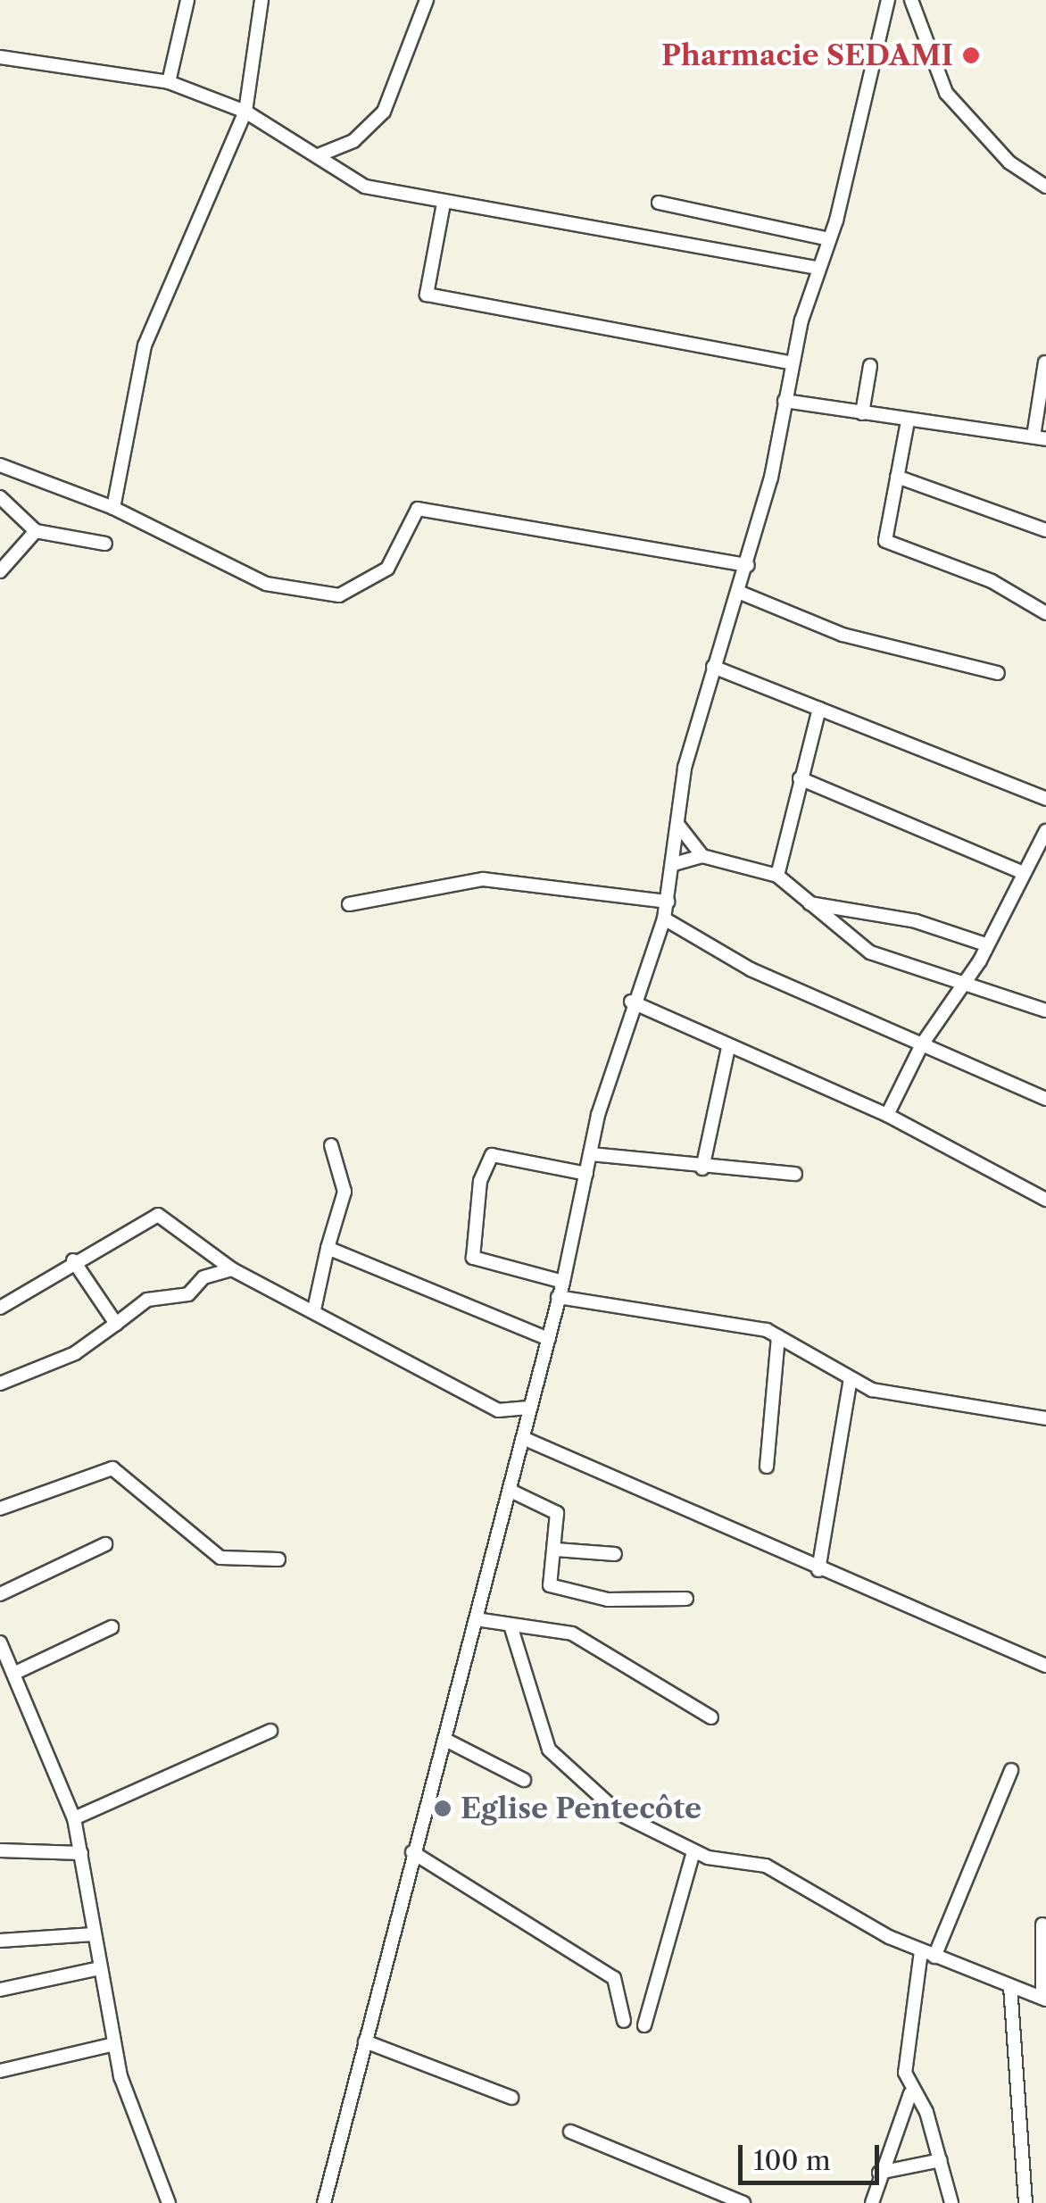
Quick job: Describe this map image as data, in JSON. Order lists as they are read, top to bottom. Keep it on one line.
{"places":["Pharmacie SEDAMI","Eglise Pentecôte"],"scale_bar":"100 m"}
